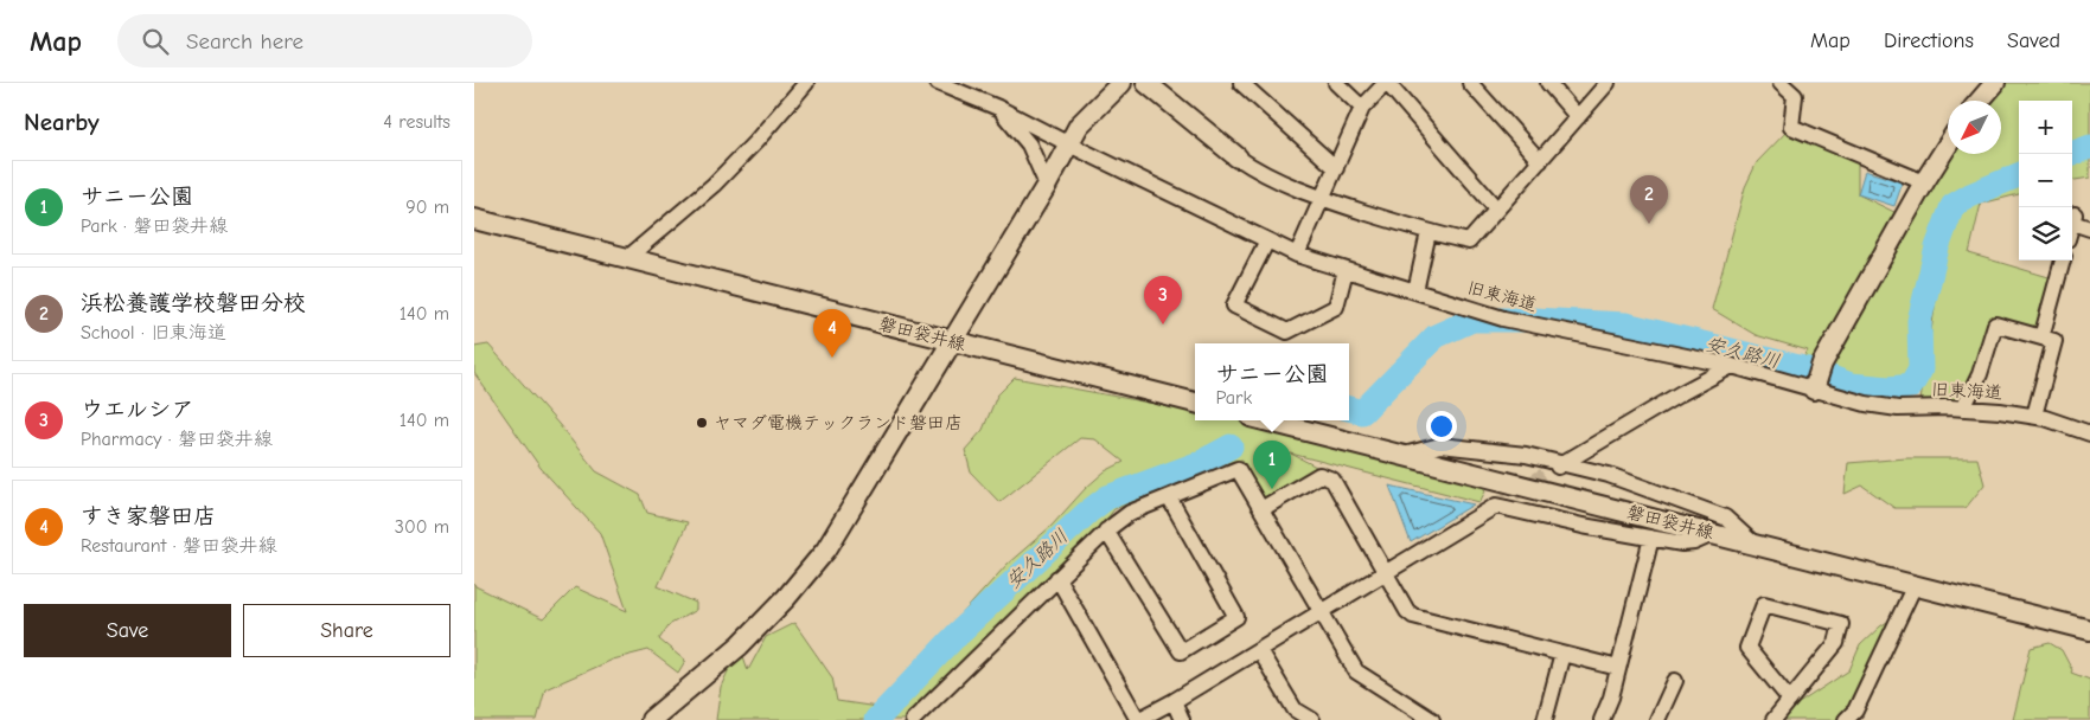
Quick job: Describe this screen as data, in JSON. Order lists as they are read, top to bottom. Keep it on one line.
{"streets":{"main road":["磐田袋井線"],"street":["旧東海道"]},"water":["安久路川"],"places":["ヤマダ電機テックランド磐田店"],"north":"bottom left","page":{"header":"Map","search":"Search here","nav":["Map","Directions","Saved"],"heading":["Nearby","4 results"],"map_buttons":["+","−"],"list":[{"mark":"1","name":"サニー公園","note":"Park · 磐田袋井線","value":"90 m"},{"mark":"2","name":"浜松養護学校磐田分校","note":"School · 旧東海道","value":"140 m"},{"mark":"3","name":"ウエルシア","note":"Pharmacy · 磐田袋井線","value":"140 m"},{"mark":"4","name":"すき家磐田店","note":"Restaurant · 磐田袋井線","value":"300 m"}],"pins":["2","3","4","1"],"popup":["サニー公園","Park"],"buttons":["Save","Share"]}}
